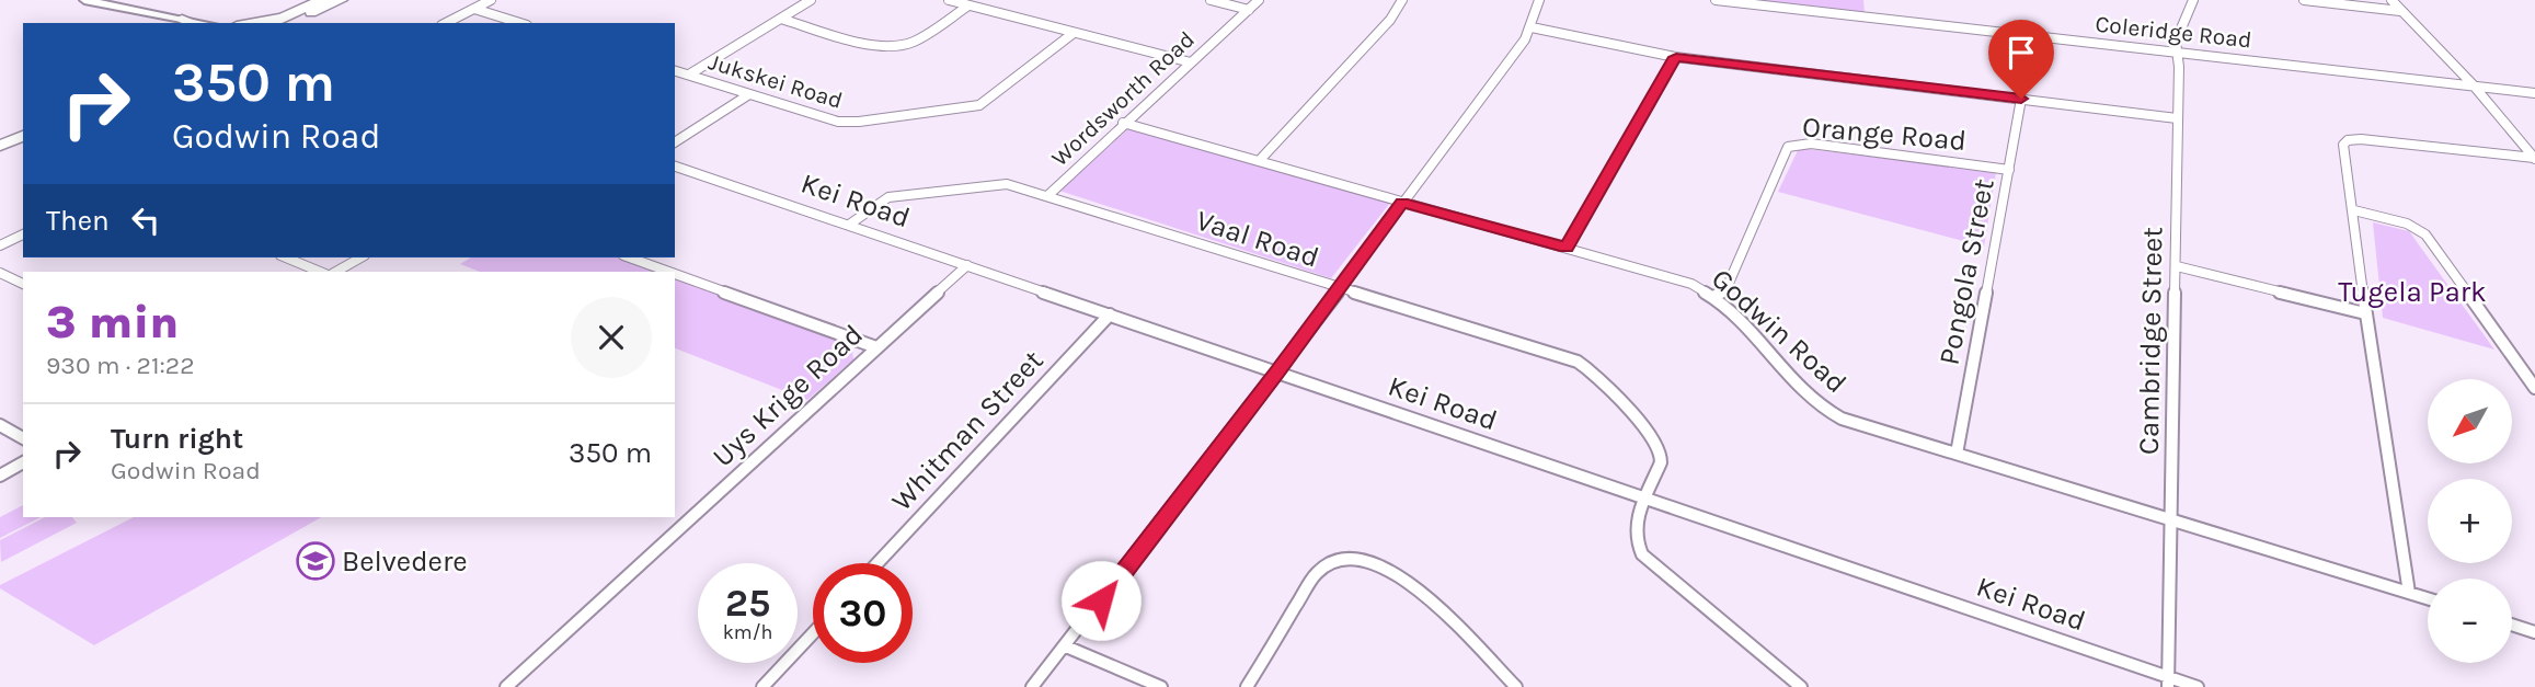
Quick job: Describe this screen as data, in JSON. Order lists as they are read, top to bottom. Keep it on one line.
{"streets":{"street":["Coleridge Road","Jukskei Road","Wordsworth Road","Orange Road","Kei Road","Vaal Road","Pongola Street","Godwin Road","Cambridge Street","Uys Krige Road","Whitman Street"]},"crossings":[["Coleridge Road","Cambridge Street"],["Wordsworth Road","Vaal Road"],["Wordsworth Road","Godwin Road"],["Orange Road","Pongola Street"],["Orange Road","Godwin Road"],["Kei Road","Vaal Road"],["Kei Road","Cambridge Street"],["Kei Road","Uys Krige Road"],["Kei Road","Whitman Street"],["Pongola Street","Godwin Road"],["Godwin Road","Cambridge Street"]],"parks":["Tugela Park"],"places":{"school or university":["Belvedere"]},"north":"bottom left","page":{"turn":["350 m","Godwin Road"],"then":"Then","heading":["3 min","930 m · 21:22"],"map_buttons":["+","−"],"list":[{"name":"Turn right","note":"Godwin Road","value":"350 m"}],"speed":"25 km/h","limit":"30"}}
